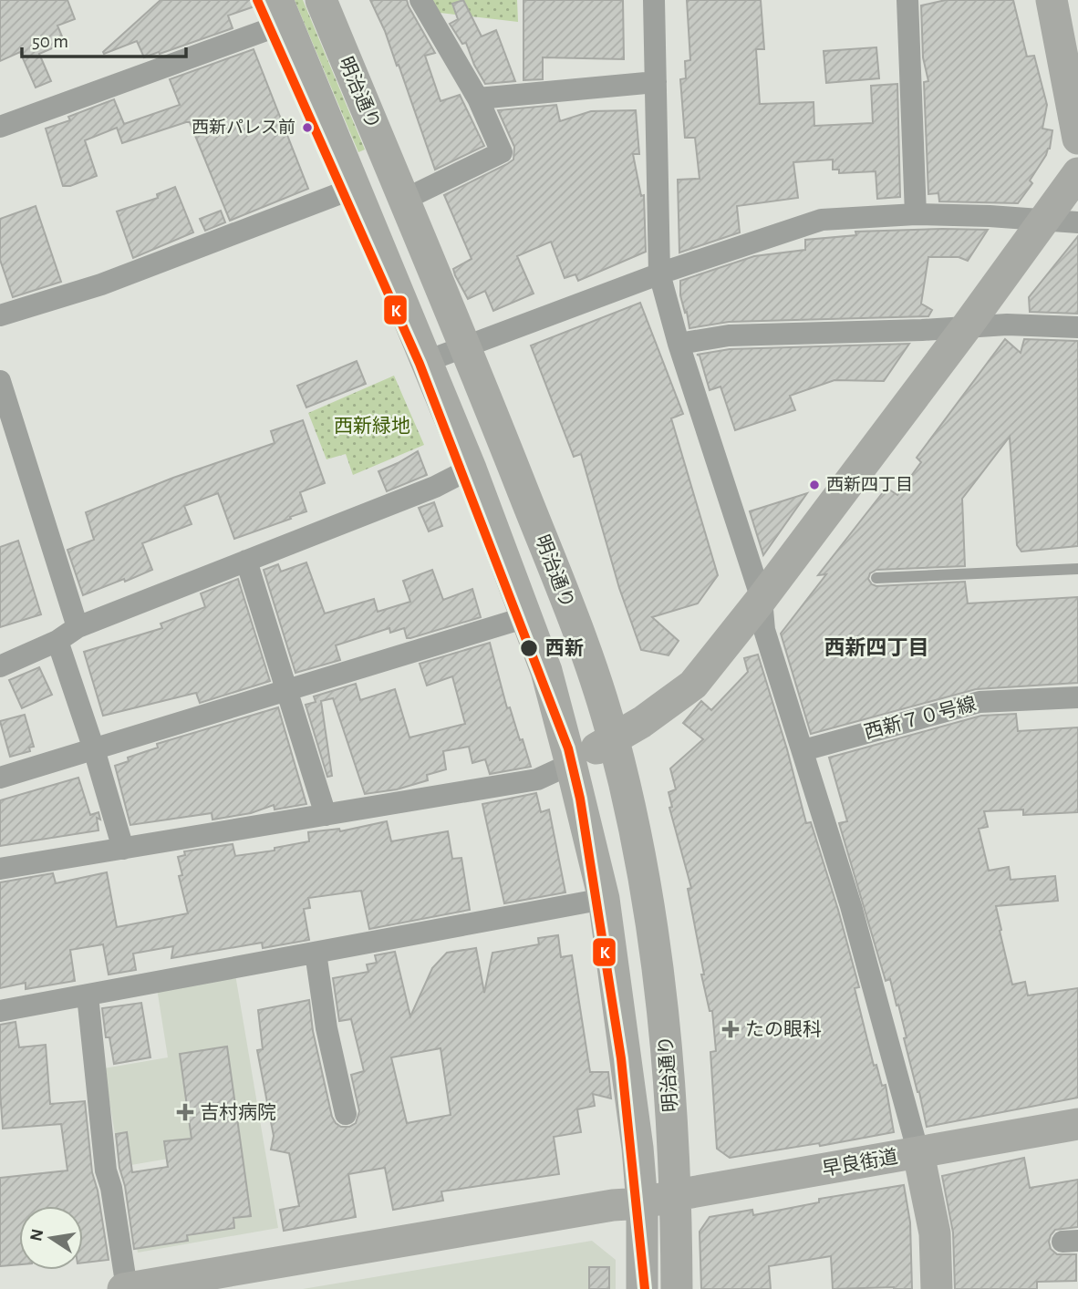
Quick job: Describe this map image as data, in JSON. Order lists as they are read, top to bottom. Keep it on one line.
{"streets":{"street":["明治通り","西新７０号線","早良街道"]},"crossings":[["明治通り","早良街道"]],"districts":["西新四丁目"],"parks":["西新緑地"],"places":{"other":["西新パレス前","西新四丁目","西新"],"health":["たの眼科","吉村病院"]},"lines":["transit line K"],"scale_bar":"50 m","north":"left"}
